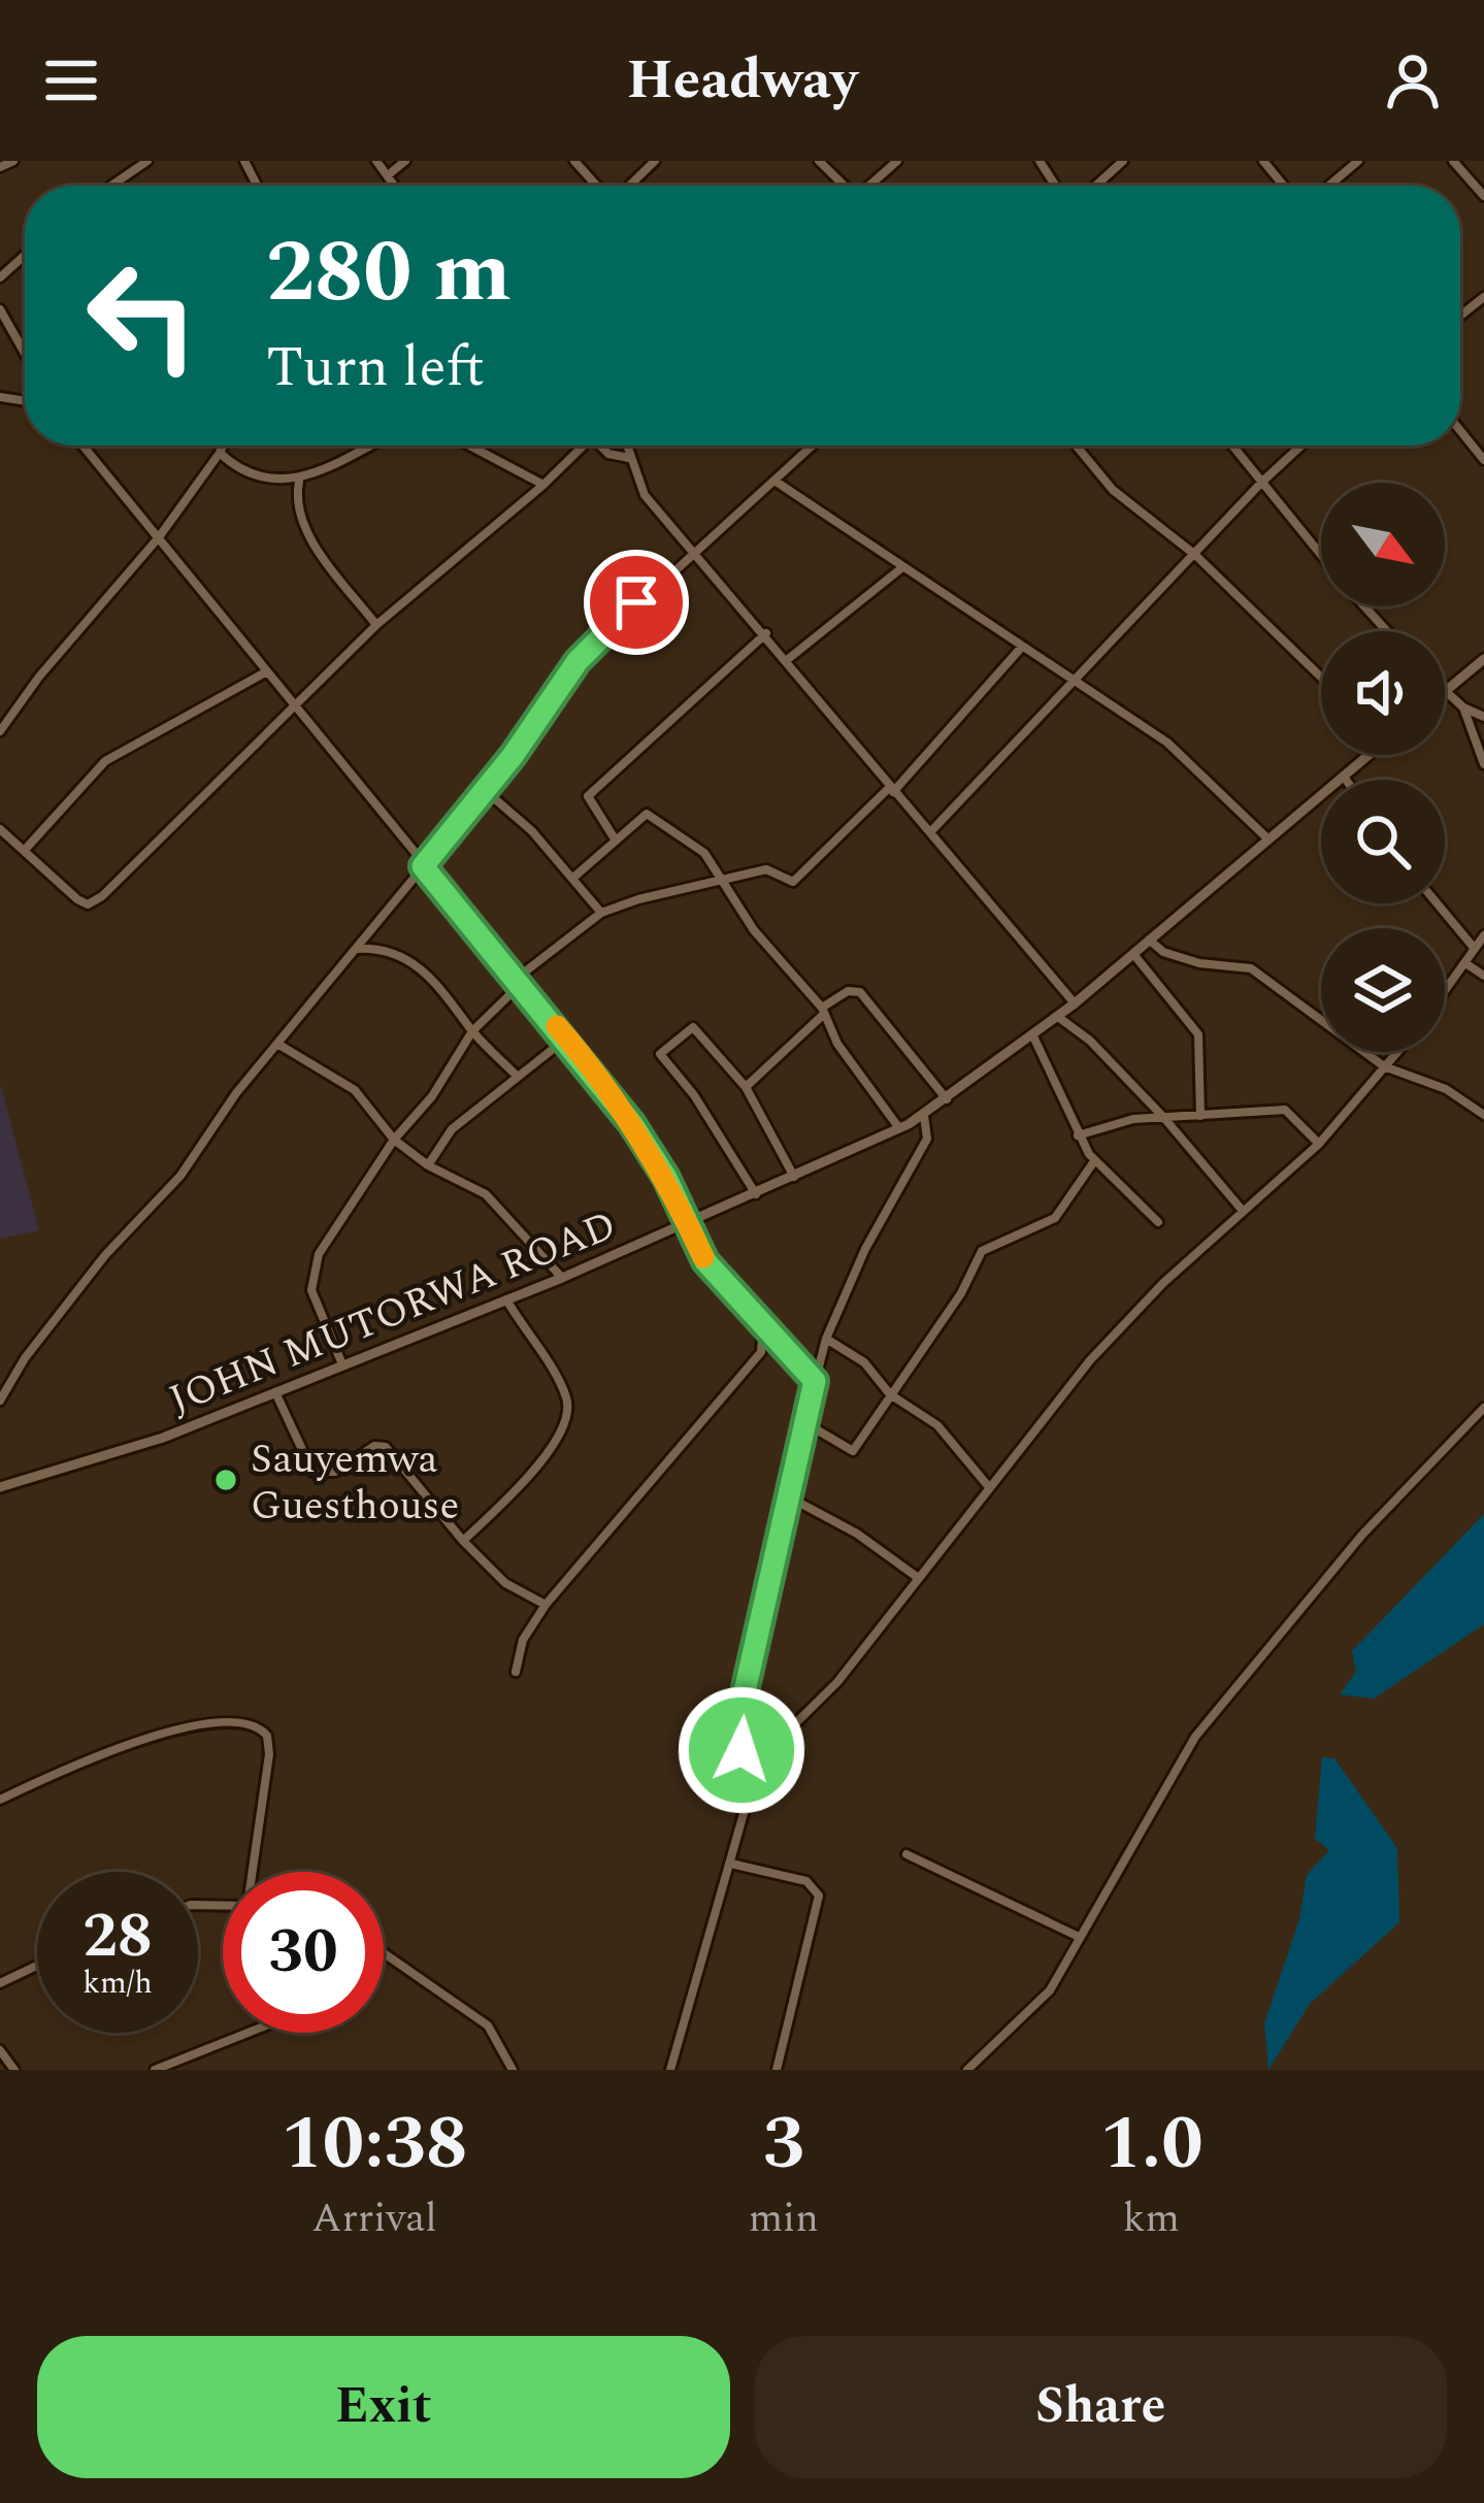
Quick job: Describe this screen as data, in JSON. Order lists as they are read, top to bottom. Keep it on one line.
{"streets":{"street":["JOHN MUTORWA ROAD"]},"places":["Sauyemwa Guesthouse"],"north":"bottom right","page":{"header":"Headway","turn":["280 m","Turn left"],"speed":"28 km/h","limit":"30","eta":["10:38","Arrival","3","min","1.0","km"],"buttons":["Exit","Share"]}}
